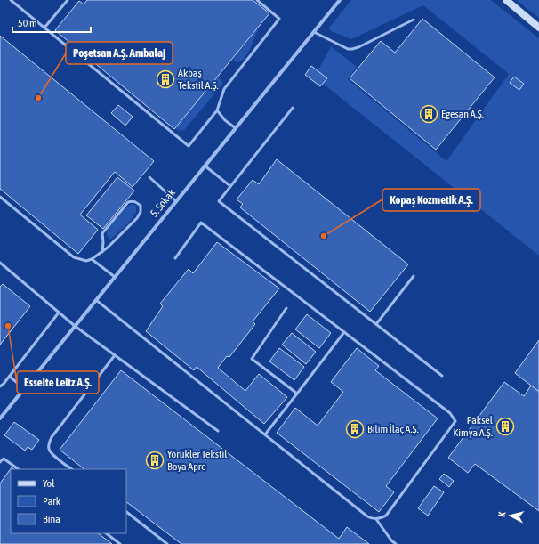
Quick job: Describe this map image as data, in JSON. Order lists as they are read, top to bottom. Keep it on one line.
{"streets":{"street":["5. Sokak"]},"places":{"building":["Akbaş Tekstil A.Ş.","Egesan A.Ş.","Paksel Kimya A.Ş.","Bilim İlaç A.Ş.","Yörükler Tekstil Boya Apre"],"other":["Poşetsan A.Ş. Ambalaj","Kopaş Kozmetik A.Ş.","Esselte Leitz A.Ş."]},"legend":["Yol","Park","Bina"],"scale_bar":"50 m","north":"left"}
